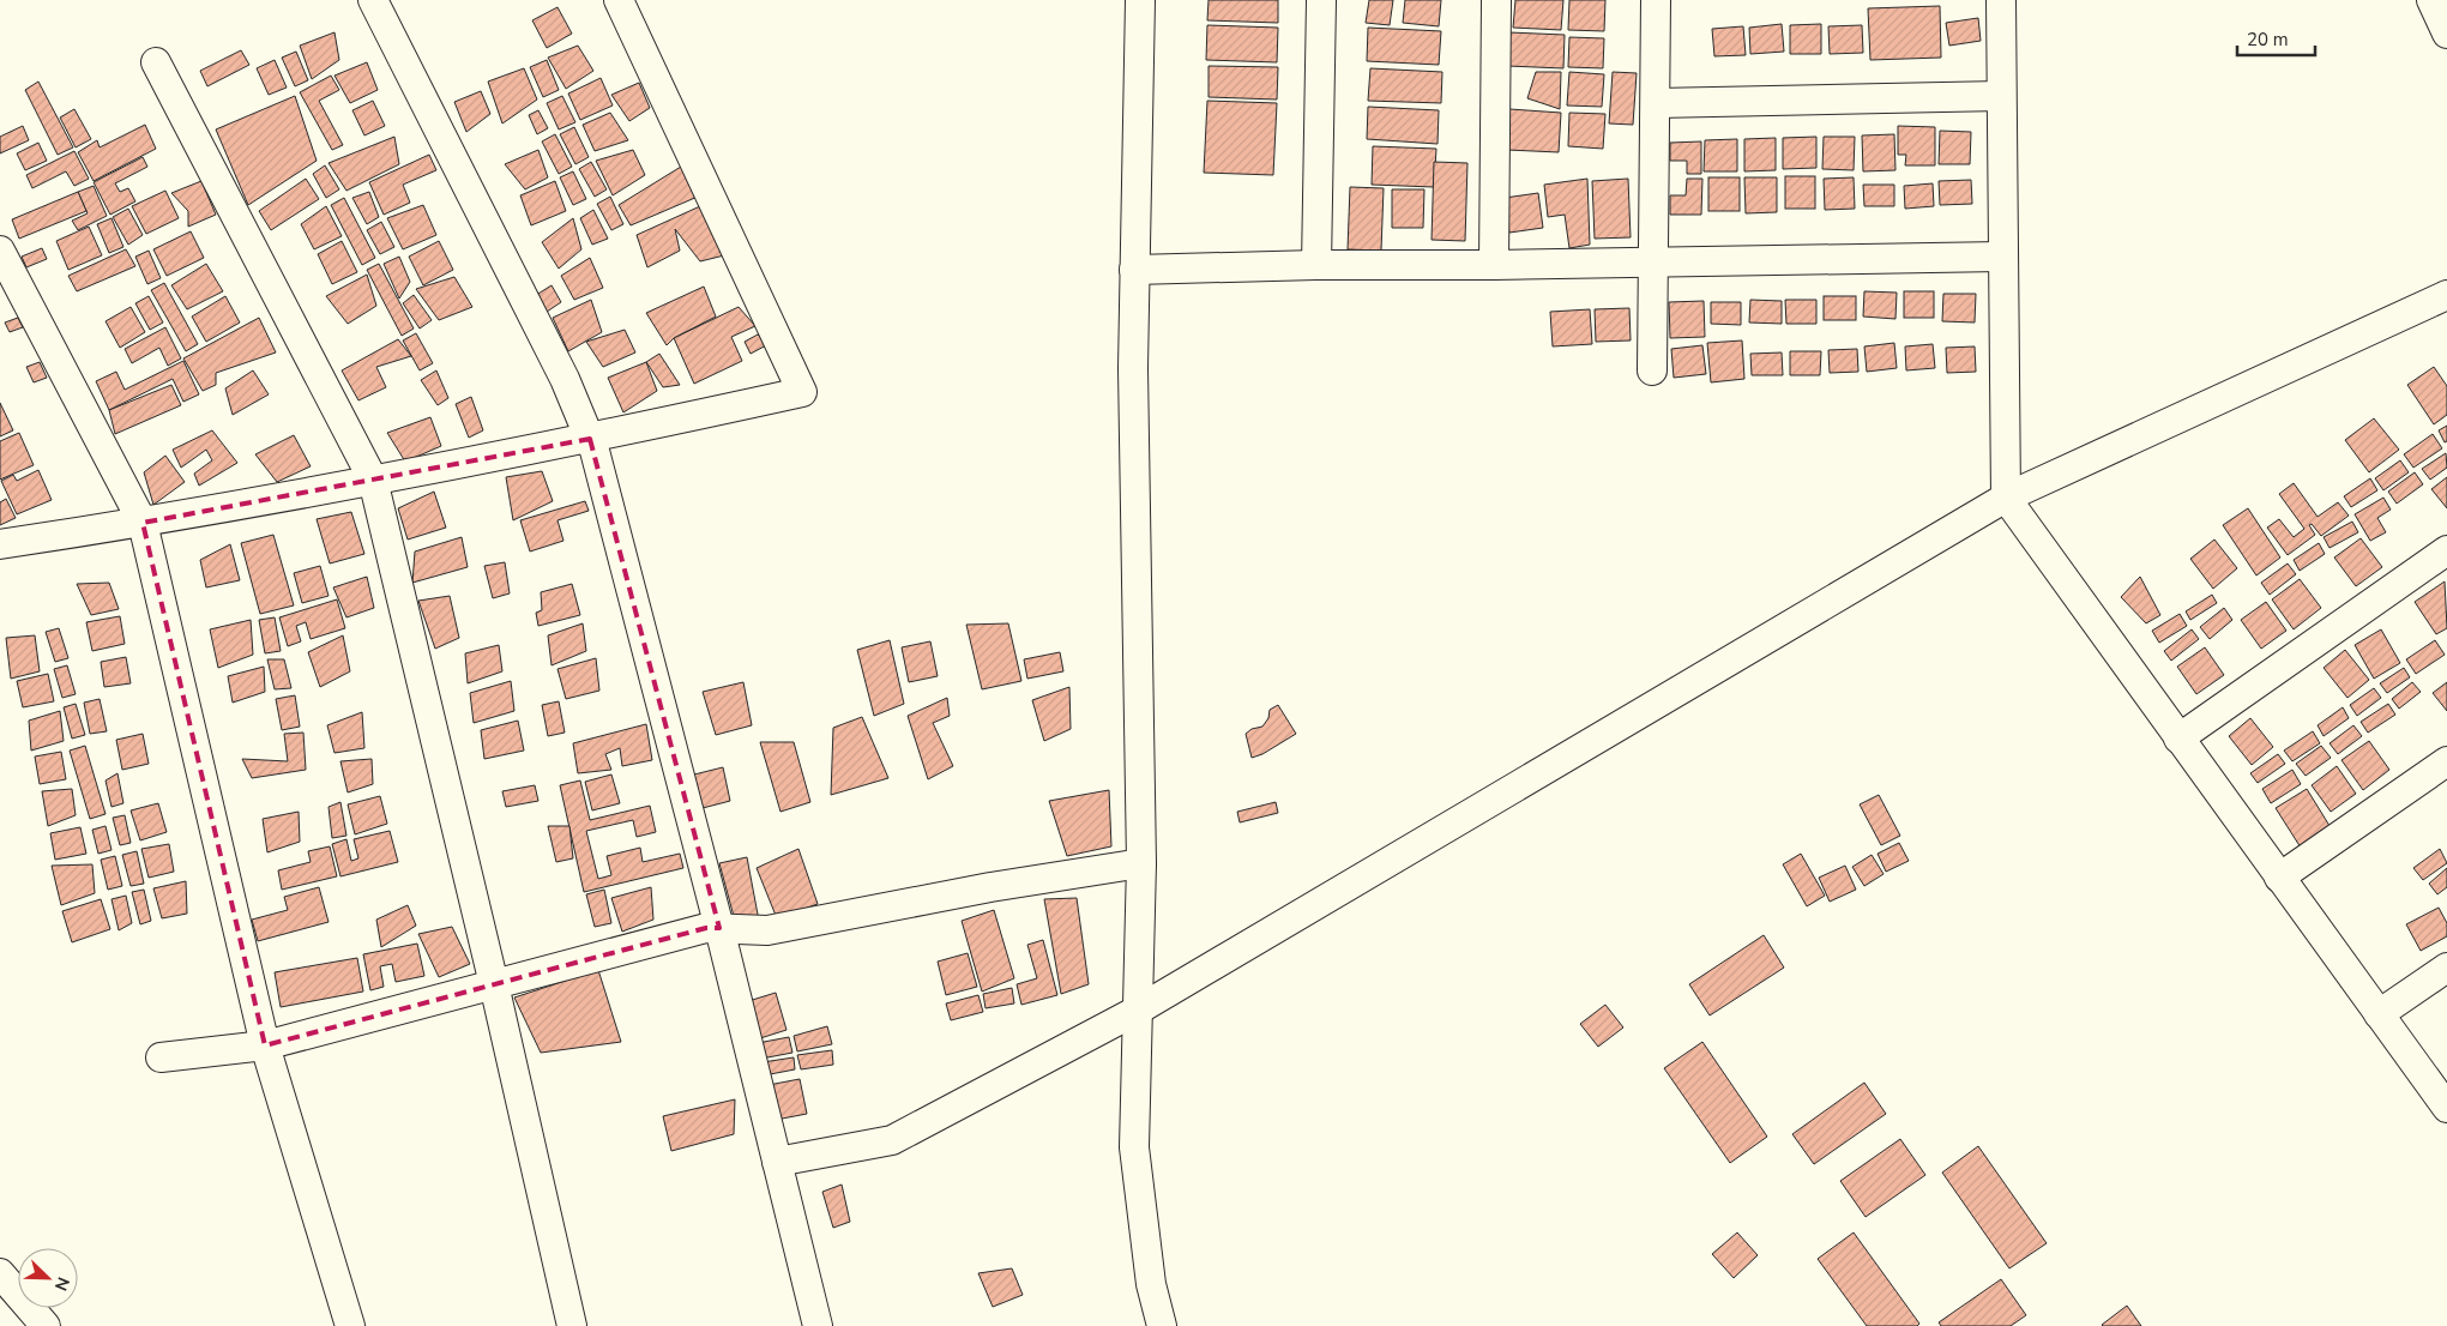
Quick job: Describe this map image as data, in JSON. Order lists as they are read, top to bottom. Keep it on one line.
{"scale_bar":"20 m","north":"bottom right"}
